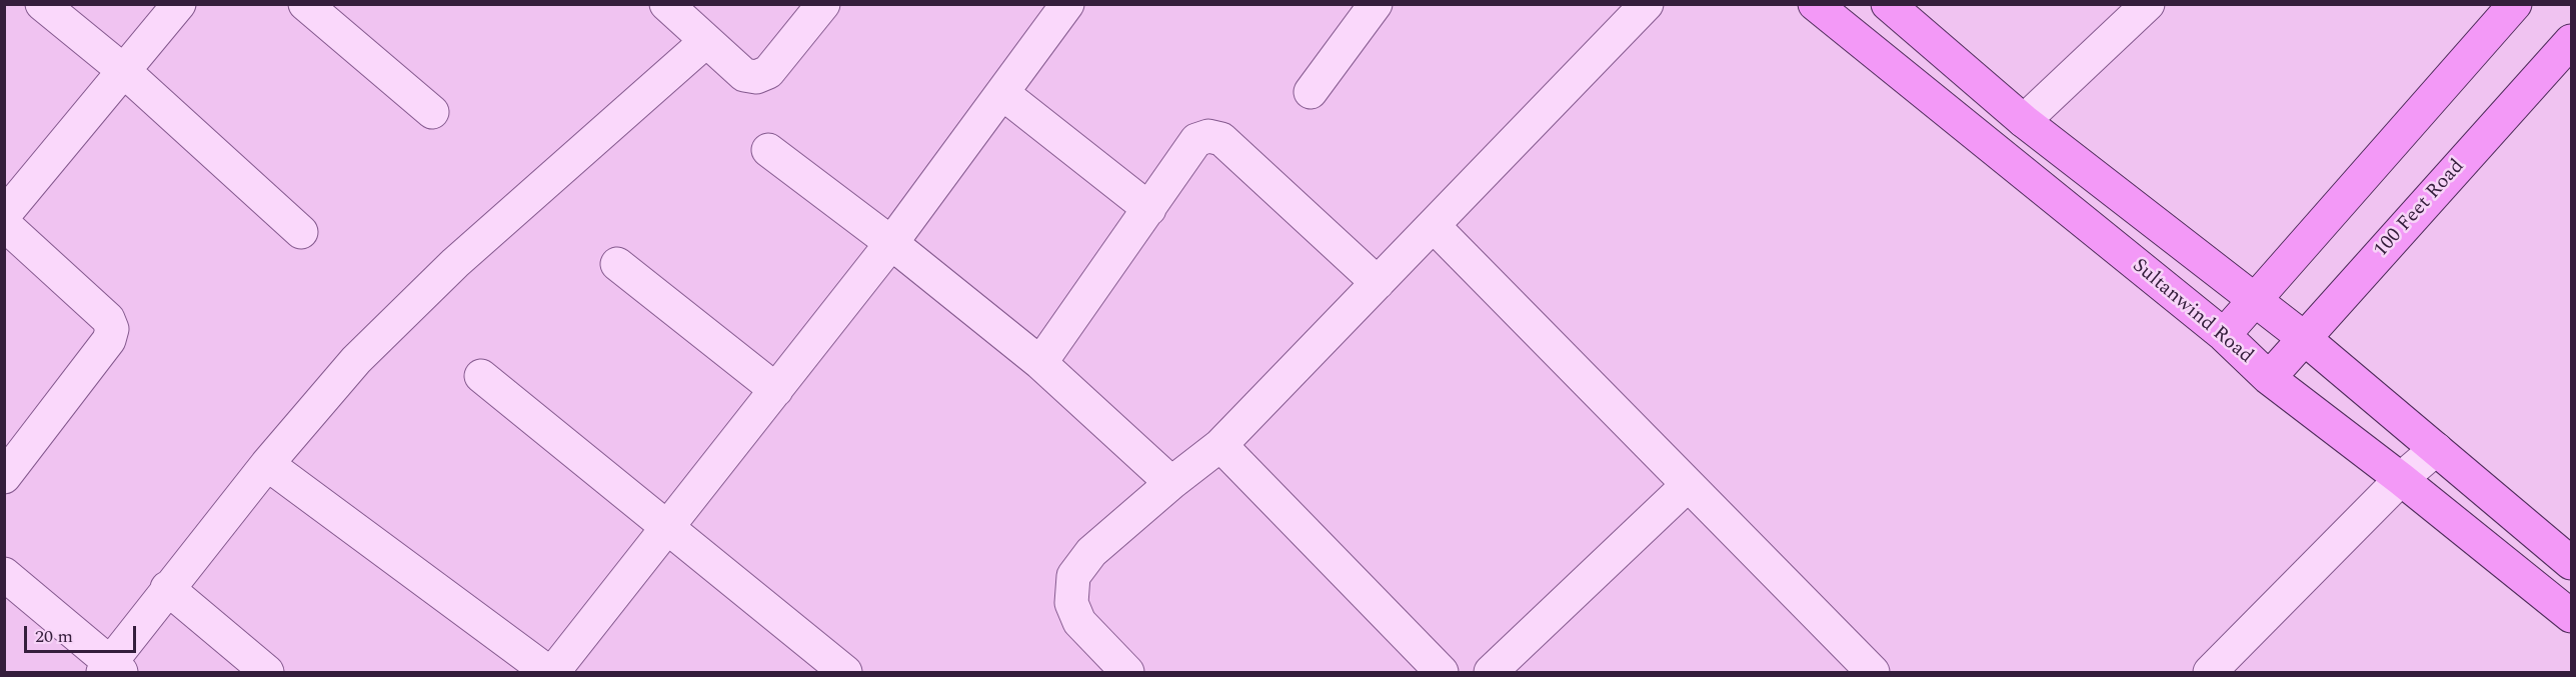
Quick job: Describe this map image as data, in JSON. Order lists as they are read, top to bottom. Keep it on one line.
{"streets":{"main road":["100 Feet Road","Sultanwind Road"]},"crossings":[["100 Feet Road","Sultanwind Road"]],"scale_bar":"20 m"}
